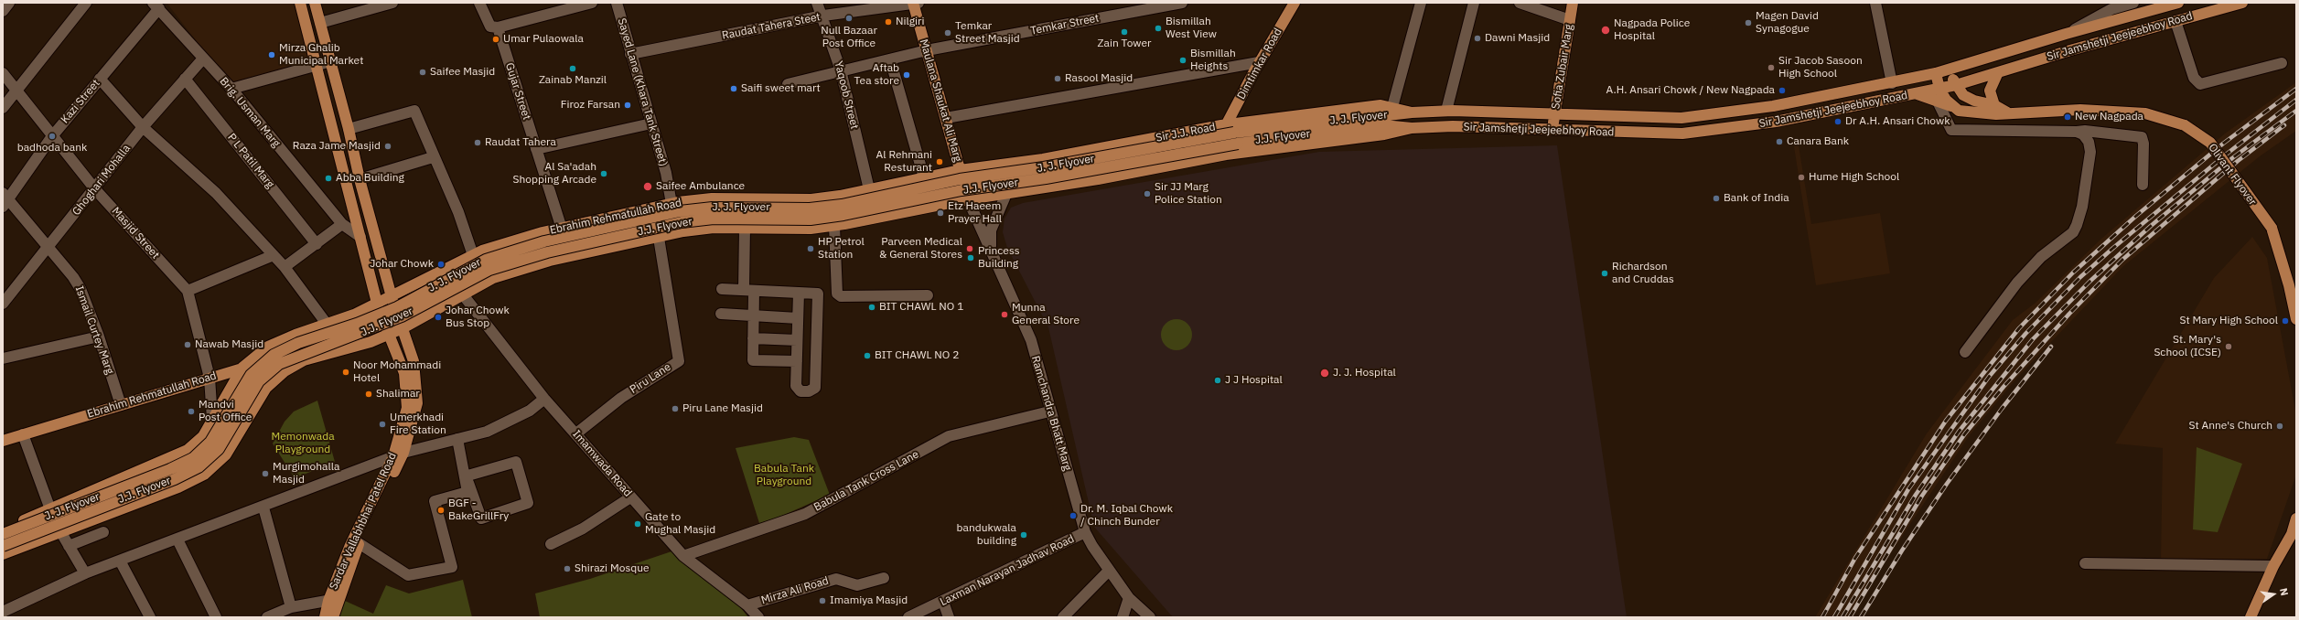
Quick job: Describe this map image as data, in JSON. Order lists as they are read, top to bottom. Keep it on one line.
{"streets":{"main road":["Sir Jamshetji Jeejeebhoy Road","Dimtimkar Road","Sofia Zubair Marg","Maulana Shaukat Ali Marg","J. J. Flyover","Sir J.J. Road","J.J. Flyover","Olivant Flyover","Ebrahim Rehmatullah Road","Sardar Vallabhbhai Patel Road"],"street":["Temkar Street","Raudat Tahera Steet","Gujar Street","Sayed Lane (Khara Tank Street)","Yaqoob Street","Kazi Street","Brig. Usman Marg","P L Patil Marg","Ghoghari Mohalla","Masjid Street","Ismail Curtey Marg","Piru Lane","Ramchandra Bhatt Marg","Imamwada Road","Babula Tank Cross Lane","Laxman Narayan Jadhav Road","Mirza Ali Road"]},"crossings":[["Temkar Street","Yaqoob Street"],["Temkar Street","Maulana Shaukat Ali Marg"],["Raudat Tahera Steet","Sayed Lane (Khara Tank Street)"],["Raudat Tahera Steet","Yaqoob Street"],["Raudat Tahera Steet","Maulana Shaukat Ali Marg"],["Sir Jamshetji Jeejeebhoy Road","Sofia Zubair Marg"],["Sir Jamshetji Jeejeebhoy Road","J. J. Flyover"],["Sir Jamshetji Jeejeebhoy Road","Sir J.J. Road"],["Sir Jamshetji Jeejeebhoy Road","J.J. Flyover"],["Sir Jamshetji Jeejeebhoy Road","Olivant Flyover"],["Dimtimkar Road","Sir J.J. Road"],["Gujar Street","Ebrahim Rehmatullah Road"],["Sayed Lane (Khara Tank Street)","Ebrahim Rehmatullah Road"],["Yaqoob Street","Ebrahim Rehmatullah Road"],["Maulana Shaukat Ali Marg","Sir J.J. Road"],["Maulana Shaukat Ali Marg","Ebrahim Rehmatullah Road"],["Maulana Shaukat Ali Marg","Ramchandra Bhatt Marg"],["Kazi Street","Brig. Usman Marg"],["Kazi Street","Masjid Street"],["Kazi Street","Ismail Curtey Marg"],["Brig. Usman Marg","Ghoghari Mohalla"],["Brig. Usman Marg","Sardar Vallabhbhai Patel Road"],["J. J. Flyover","Sir J.J. Road"],["J. J. Flyover","J.J. Flyover"],["Sir J.J. Road","Ebrahim Rehmatullah Road"],["P L Patil Marg","Ghoghari Mohalla"],["Ghoghari Mohalla","Masjid Street"],["Ghoghari Mohalla","Ismail Curtey Marg"],["Ebrahim Rehmatullah Road","Masjid Street"],["Ebrahim Rehmatullah Road","Ismail Curtey Marg"],["Ebrahim Rehmatullah Road","Sardar Vallabhbhai Patel Road"],["Piru Lane","Imamwada Road"],["Ramchandra Bhatt Marg","Babula Tank Cross Lane"],["Ramchandra Bhatt Marg","Laxman Narayan Jadhav Road"],["Imamwada Road","Babula Tank Cross Lane"],["Imamwada Road","Mirza Ali Road"]],"parks":["Memonwada Playground","Babula Tank Playground"],"places":["Null Bazaar Post Office","Nilgiri","Magen David Synagogue","Bismillah West View","Nagpada Police Hospital","Zain Tower","Temkar Street Masjid","Dawni Masjid","Umar Pulaowala","Mirza Ghalib Municipal Market","Bismillah Heights","Sir Jacob Sasoon High School","Zainab Manzil","Saifee Masjid","Aftab Tea store","Rasool Masjid","Saifi sweet mart","A.H. Ansari Chowk / New Nagpada","Firoz Farsan","New Nagpada","Dr A.H. Ansari Chowk","badhoda bank","Canara Bank","Raudat Tahera","Raza Jame Masjid","Al Rehmani Resturant","Al Sa'adah Shopping Arcade","Hume High School","Abba Building","Saifee Ambulance","Sir JJ Marg Police Station","Bank of India","Etz Haeem Prayer Hall","HP Petrol Station","Parveen Medical & General Stores","Princess Building","Johar Chowk","Richardson and Cruddas","BIT CHAWL NO 1","Munna General Store","Johar Chowk Bus Stop","St Mary High School","Nawab Masjid","St. Mary's School (ICSE)","BIT CHAWL NO 2","Noor Mohammadi Hotel","J. J. Hospital","J J Hospital","Shalimar","Piru Lane Masjid","Mandvi Post Office","Umerkhadi Fire Station","St Anne's Church","Murgimohalla Masjid","BGF - BakeGrillFry","Dr. M. Iqbal Chowk / Chinch Bunder","Gate to Mughal Masjid","bandukwala building","Shirazi Mosque","Imamiya Masjid"],"north":"right"}
